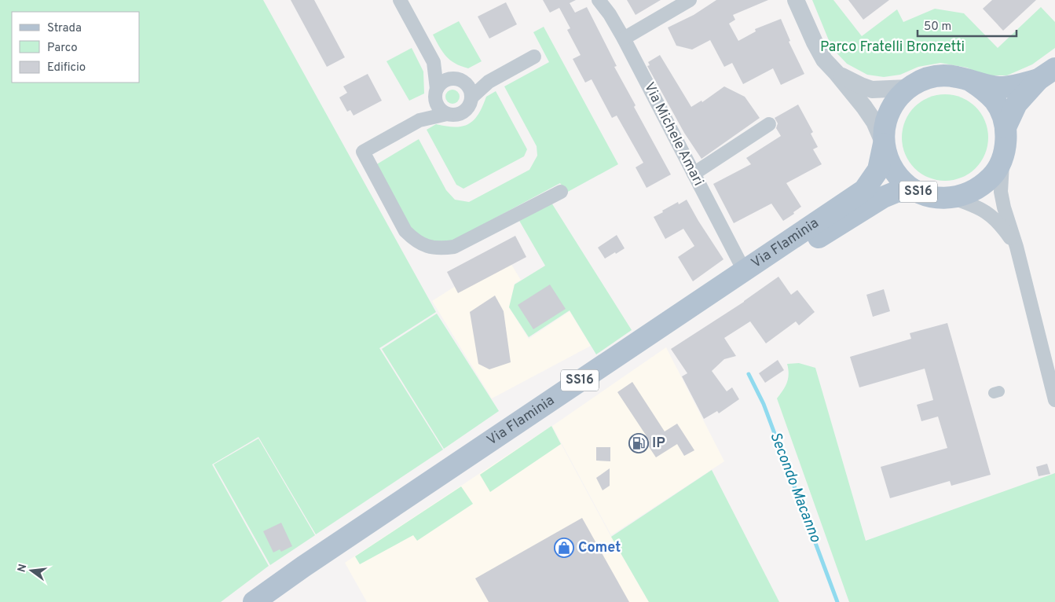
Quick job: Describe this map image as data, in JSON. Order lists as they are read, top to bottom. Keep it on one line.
{"streets":{"main road":["SS16","Via Flaminia"],"street":["Via Michele Amari"]},"crossings":[["Via Michele Amari","Via Flaminia"],["SS16","Via Flaminia"]],"water":["Secondo Macanno"],"parks":["Parco Fratelli Bronzetti"],"places":{"fuel station":["IP"],"shop":["Comet"]},"legend":["Strada","Parco","Edificio"],"scale_bar":"50 m","north":"left"}
